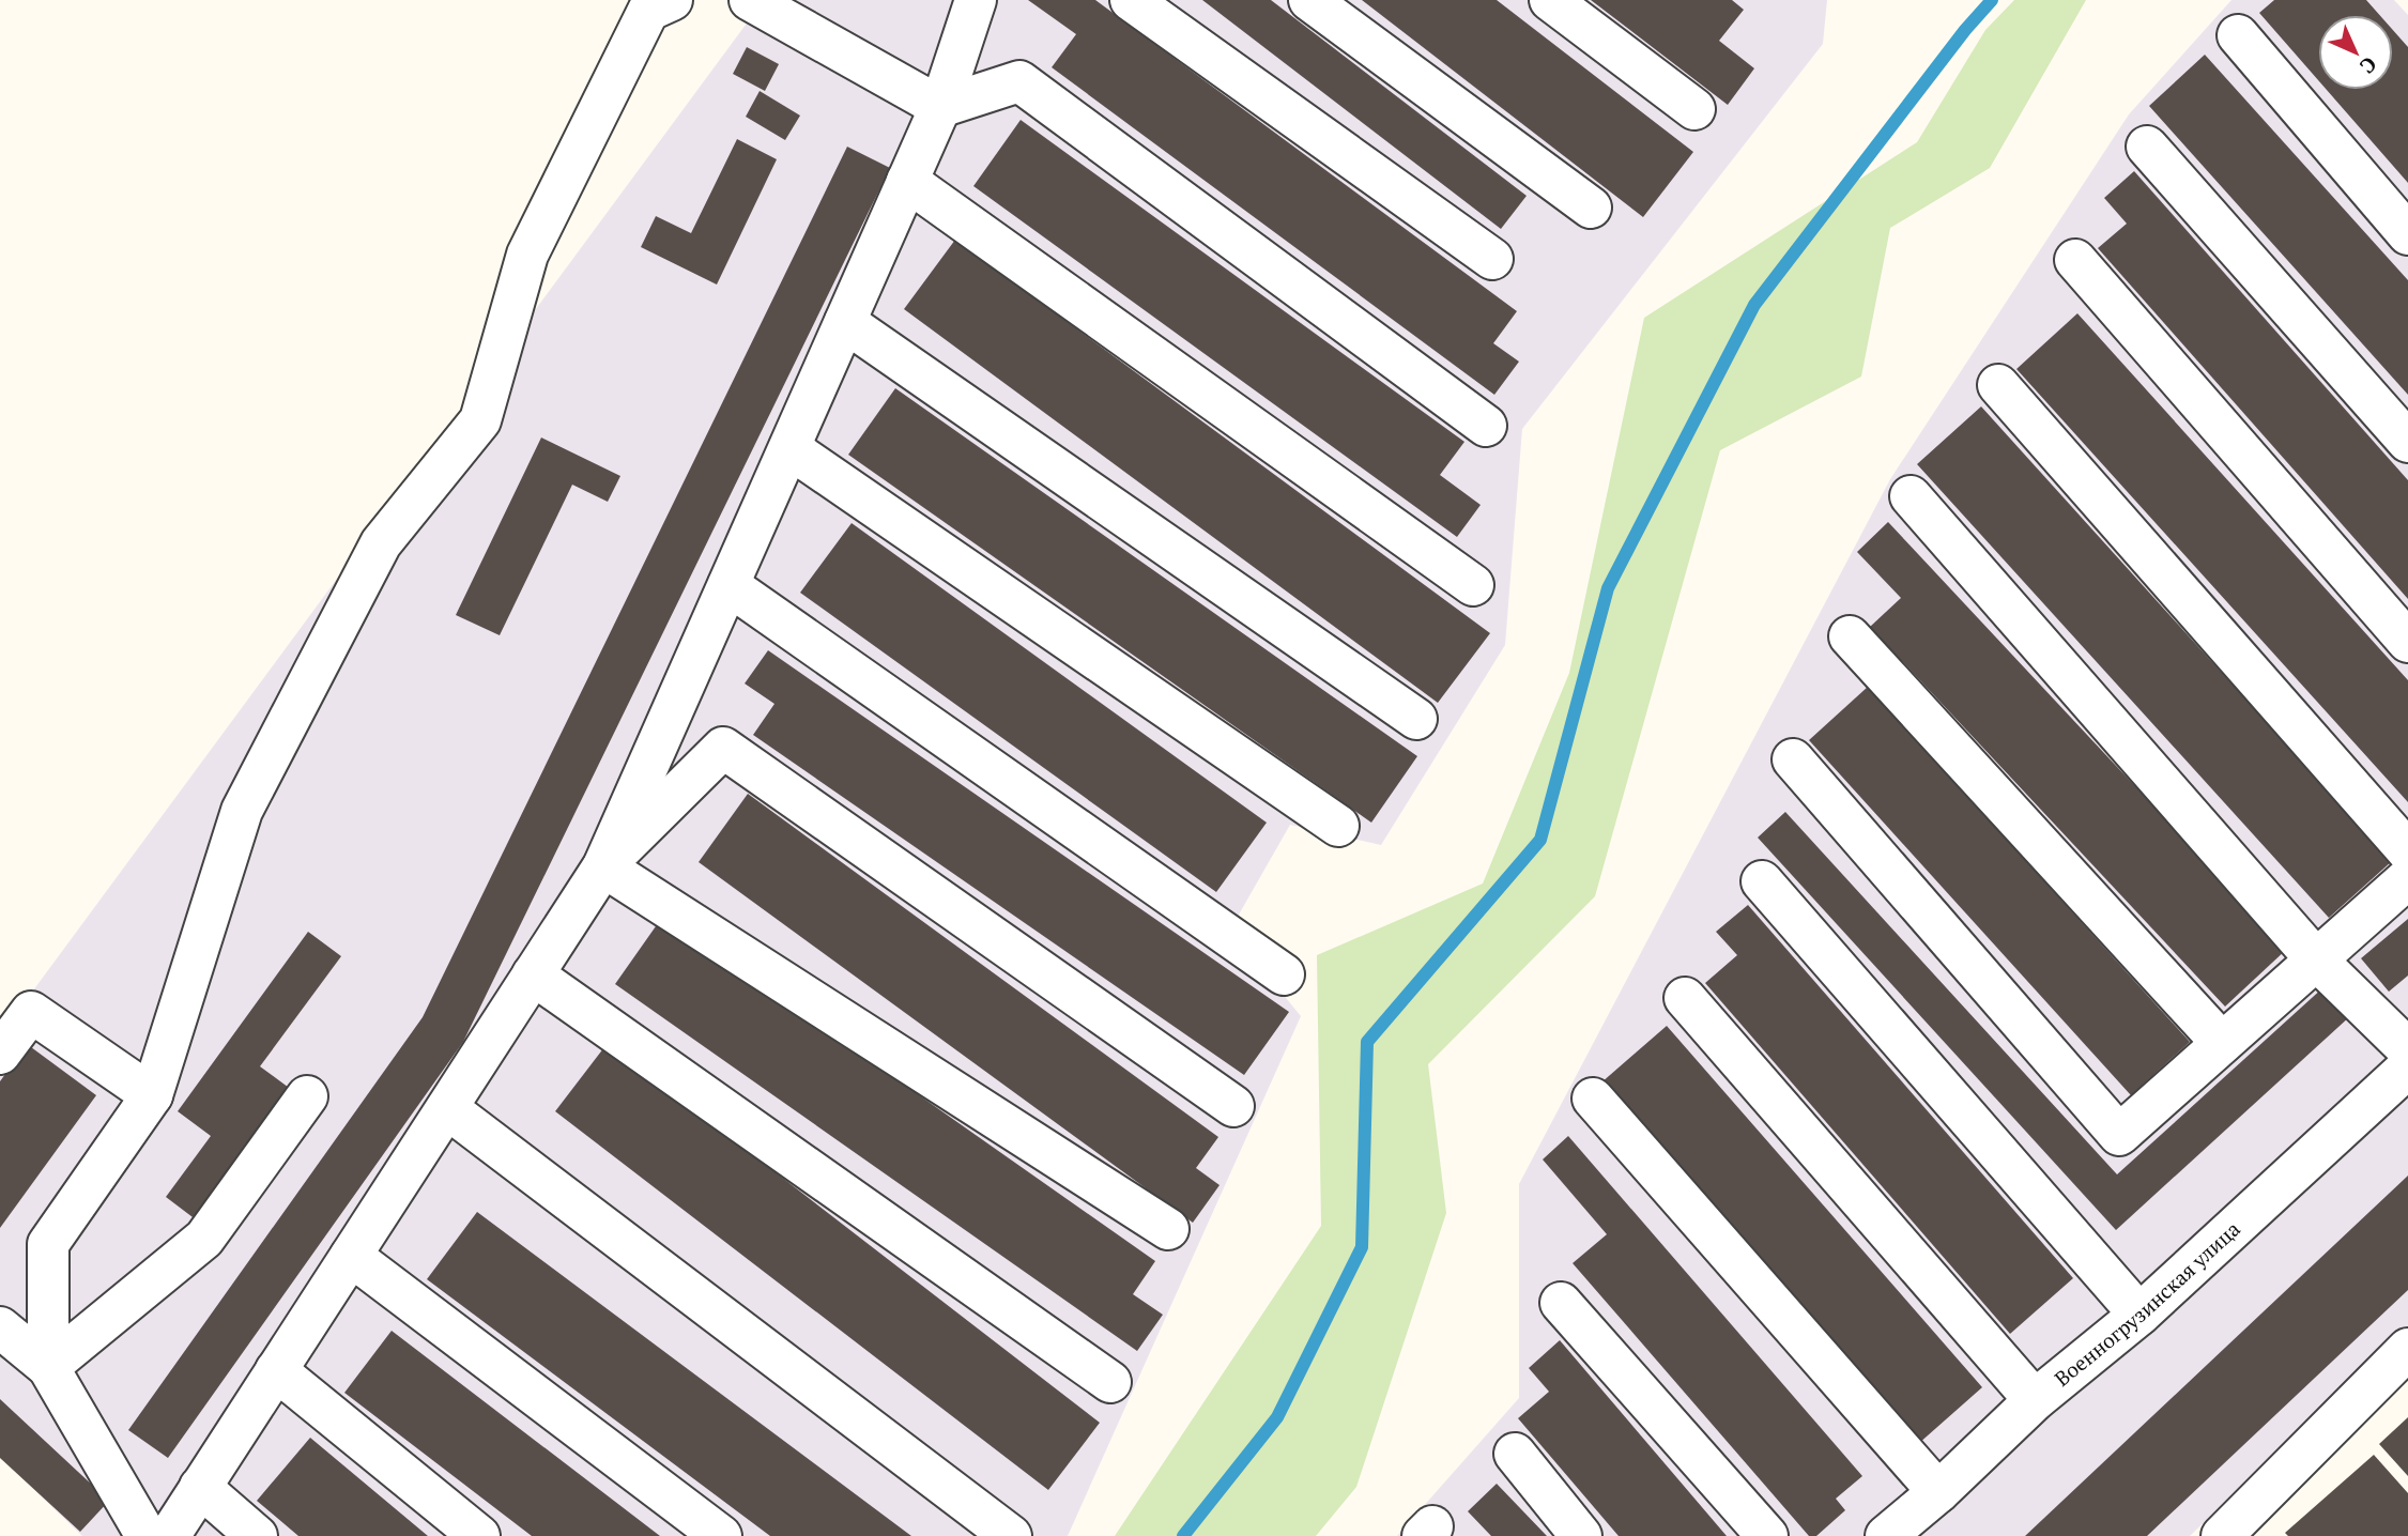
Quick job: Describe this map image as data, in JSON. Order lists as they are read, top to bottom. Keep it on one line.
{"streets":{"street":["Военногрузинская улица"]},"north":"bottom right"}
